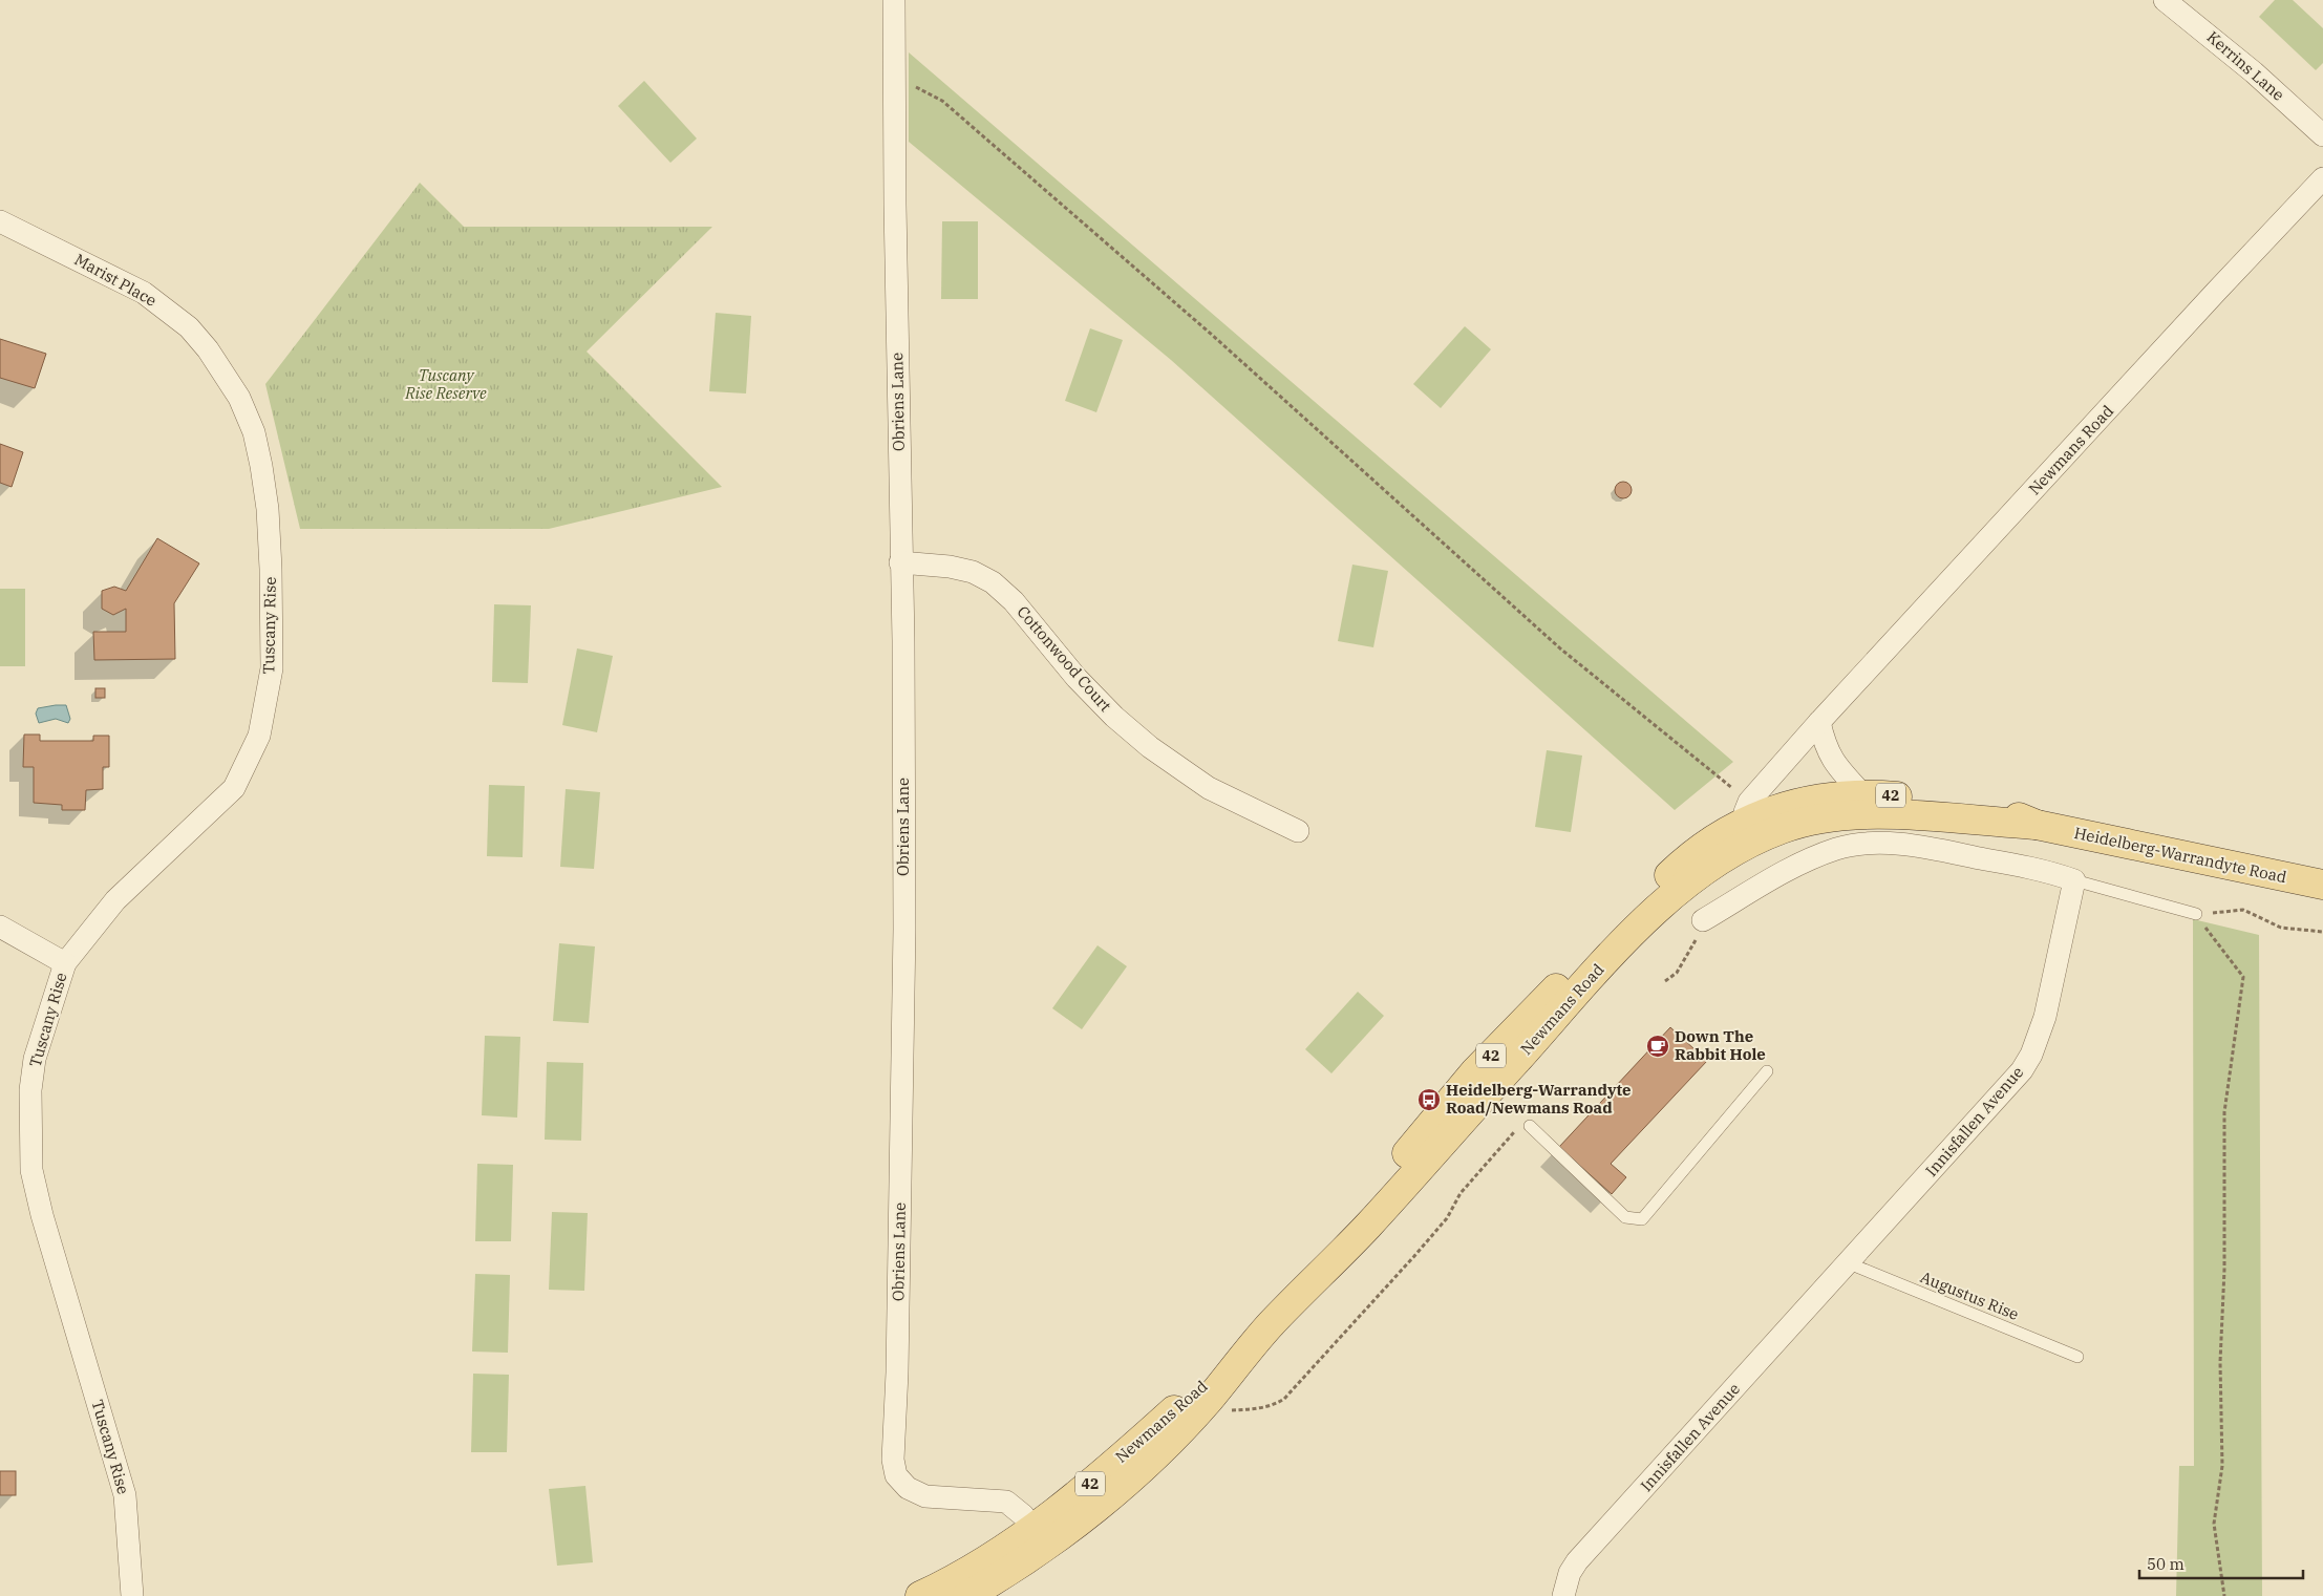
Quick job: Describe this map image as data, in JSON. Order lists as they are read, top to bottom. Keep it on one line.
{"streets":{"main road":["Newmans Road","42","Heidelberg-Warrandyte Road"],"street":["Kerrins Lane","Marist Place","Obriens Lane","Tuscany Rise","Cottonwood Court","Innisfallen Avenue"],"lane":["Augustus Rise"]},"crossings":[["Marist Place","Tuscany Rise"],["Obriens Lane","Newmans Road"],["Obriens Lane","Cottonwood Court"],["Newmans Road","Heidelberg-Warrandyte Road"],["Innisfallen Avenue","Augustus Rise"]],"parks":["Tuscany Rise Reserve"],"places":{"cafe":["Down The Rabbit Hole"],"bus stop":["Heidelberg-Warrandyte Road/Newmans Road"]},"scale_bar":"50 m"}
